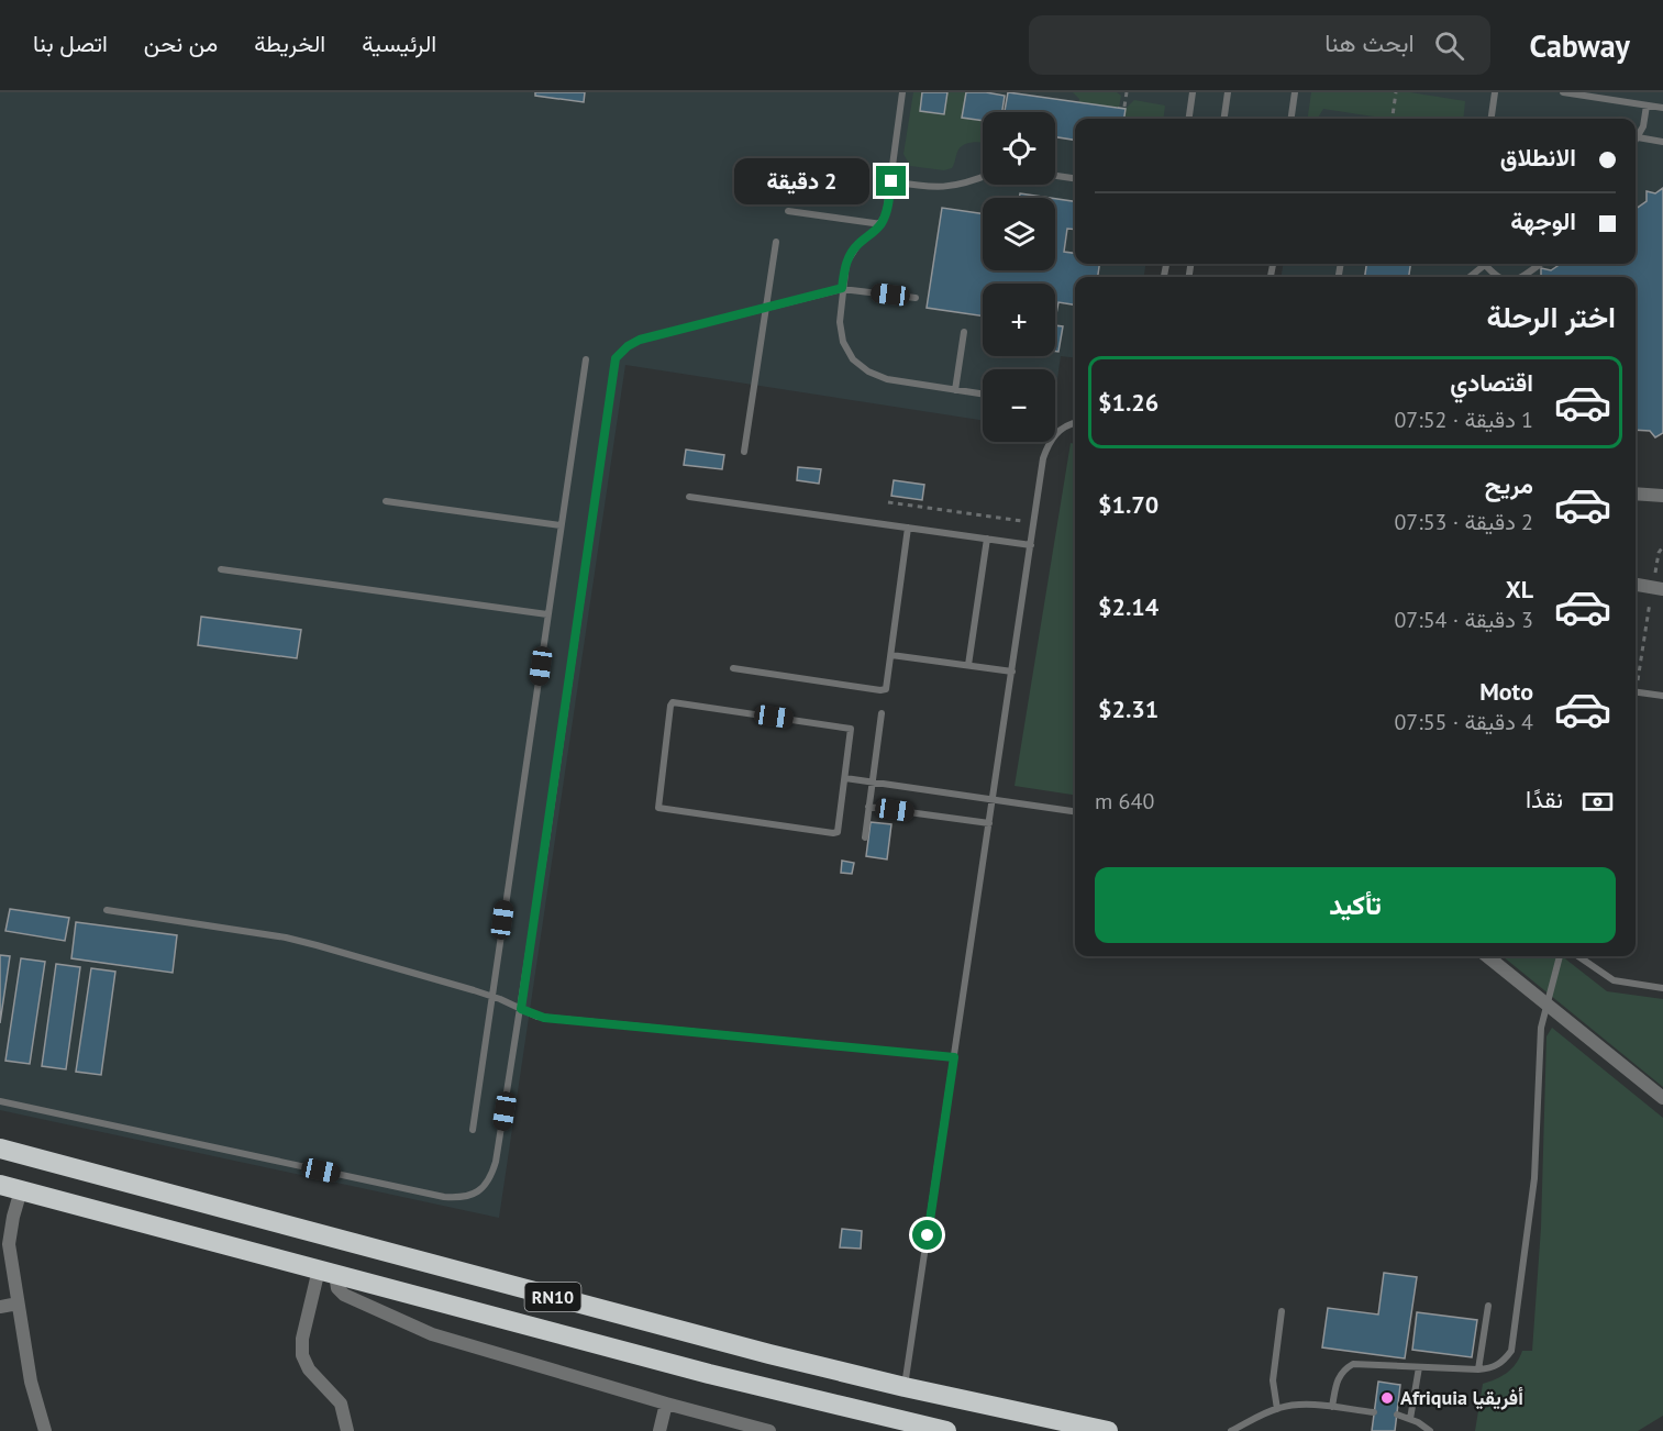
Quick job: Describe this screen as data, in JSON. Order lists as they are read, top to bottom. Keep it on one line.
{"streets":{"highway":["RN10"]},"places":["Afriquia أفريقيا"],"page":{"header":"Cabway","search":"ابحث هنا","nav":["الرئيسية","الخريطة","من نحن","اتصل بنا"],"map_buttons":["+","−"],"banner":["الانطلاق","الوجهة"],"bubble":"2 دقيقة","heading":"اختر الرحلة","list":[{"name":"اقتصادي","note":"1 دقيقة · 07:52","value":"$1.26"},{"name":"مريح","note":"2 دقيقة · 07:53","value":"$1.70"},{"name":"XL","note":"3 دقيقة · 07:54","value":"$2.14"},{"name":"Moto","note":"4 دقيقة · 07:55","value":"$2.31"}],"pay":["نقدًا","640 m"],"buttons":"تأكيد"}}
